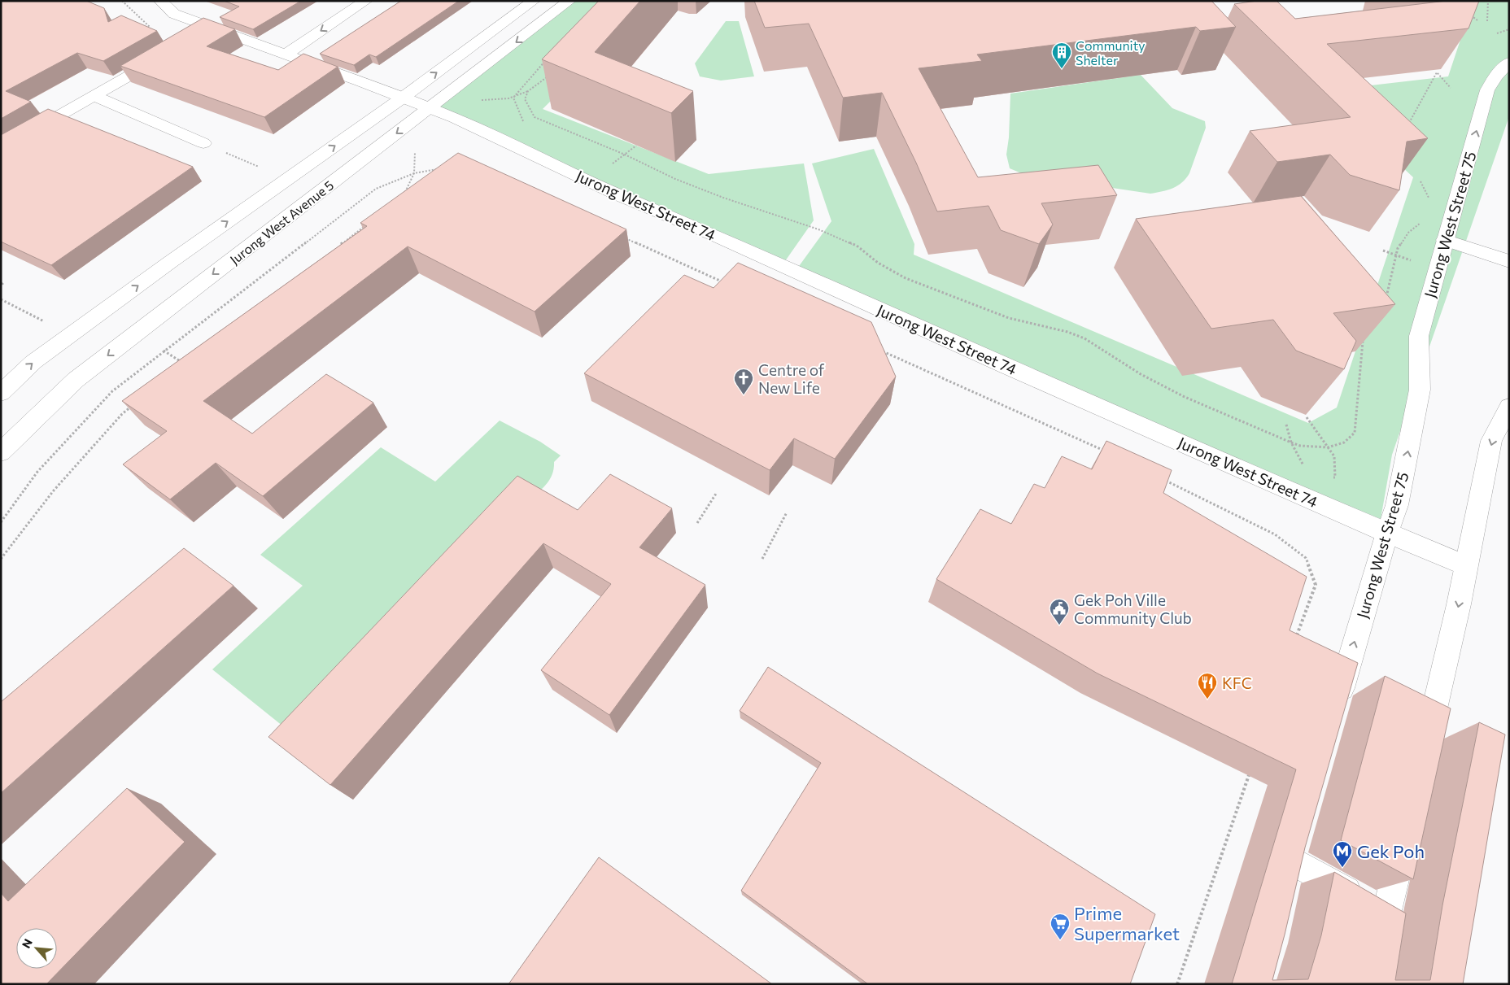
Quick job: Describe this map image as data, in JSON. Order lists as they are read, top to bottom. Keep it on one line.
{"streets":{"street":["Jurong West Street 74","Jurong West Avenue 5","Jurong West Street 75"]},"crossings":[["Jurong West Street 74","Jurong West Avenue 5"],["Jurong West Street 74","Jurong West Street 75"]],"places":{"building":["Community Shelter"],"church":["Centre of New Life"],"public building":["Gek Poh Ville Community Club"],"restaurant":["KFC"],"metro station":["Gek Poh"],"supermarket":["Prime Supermarket"]},"north":"top left"}
